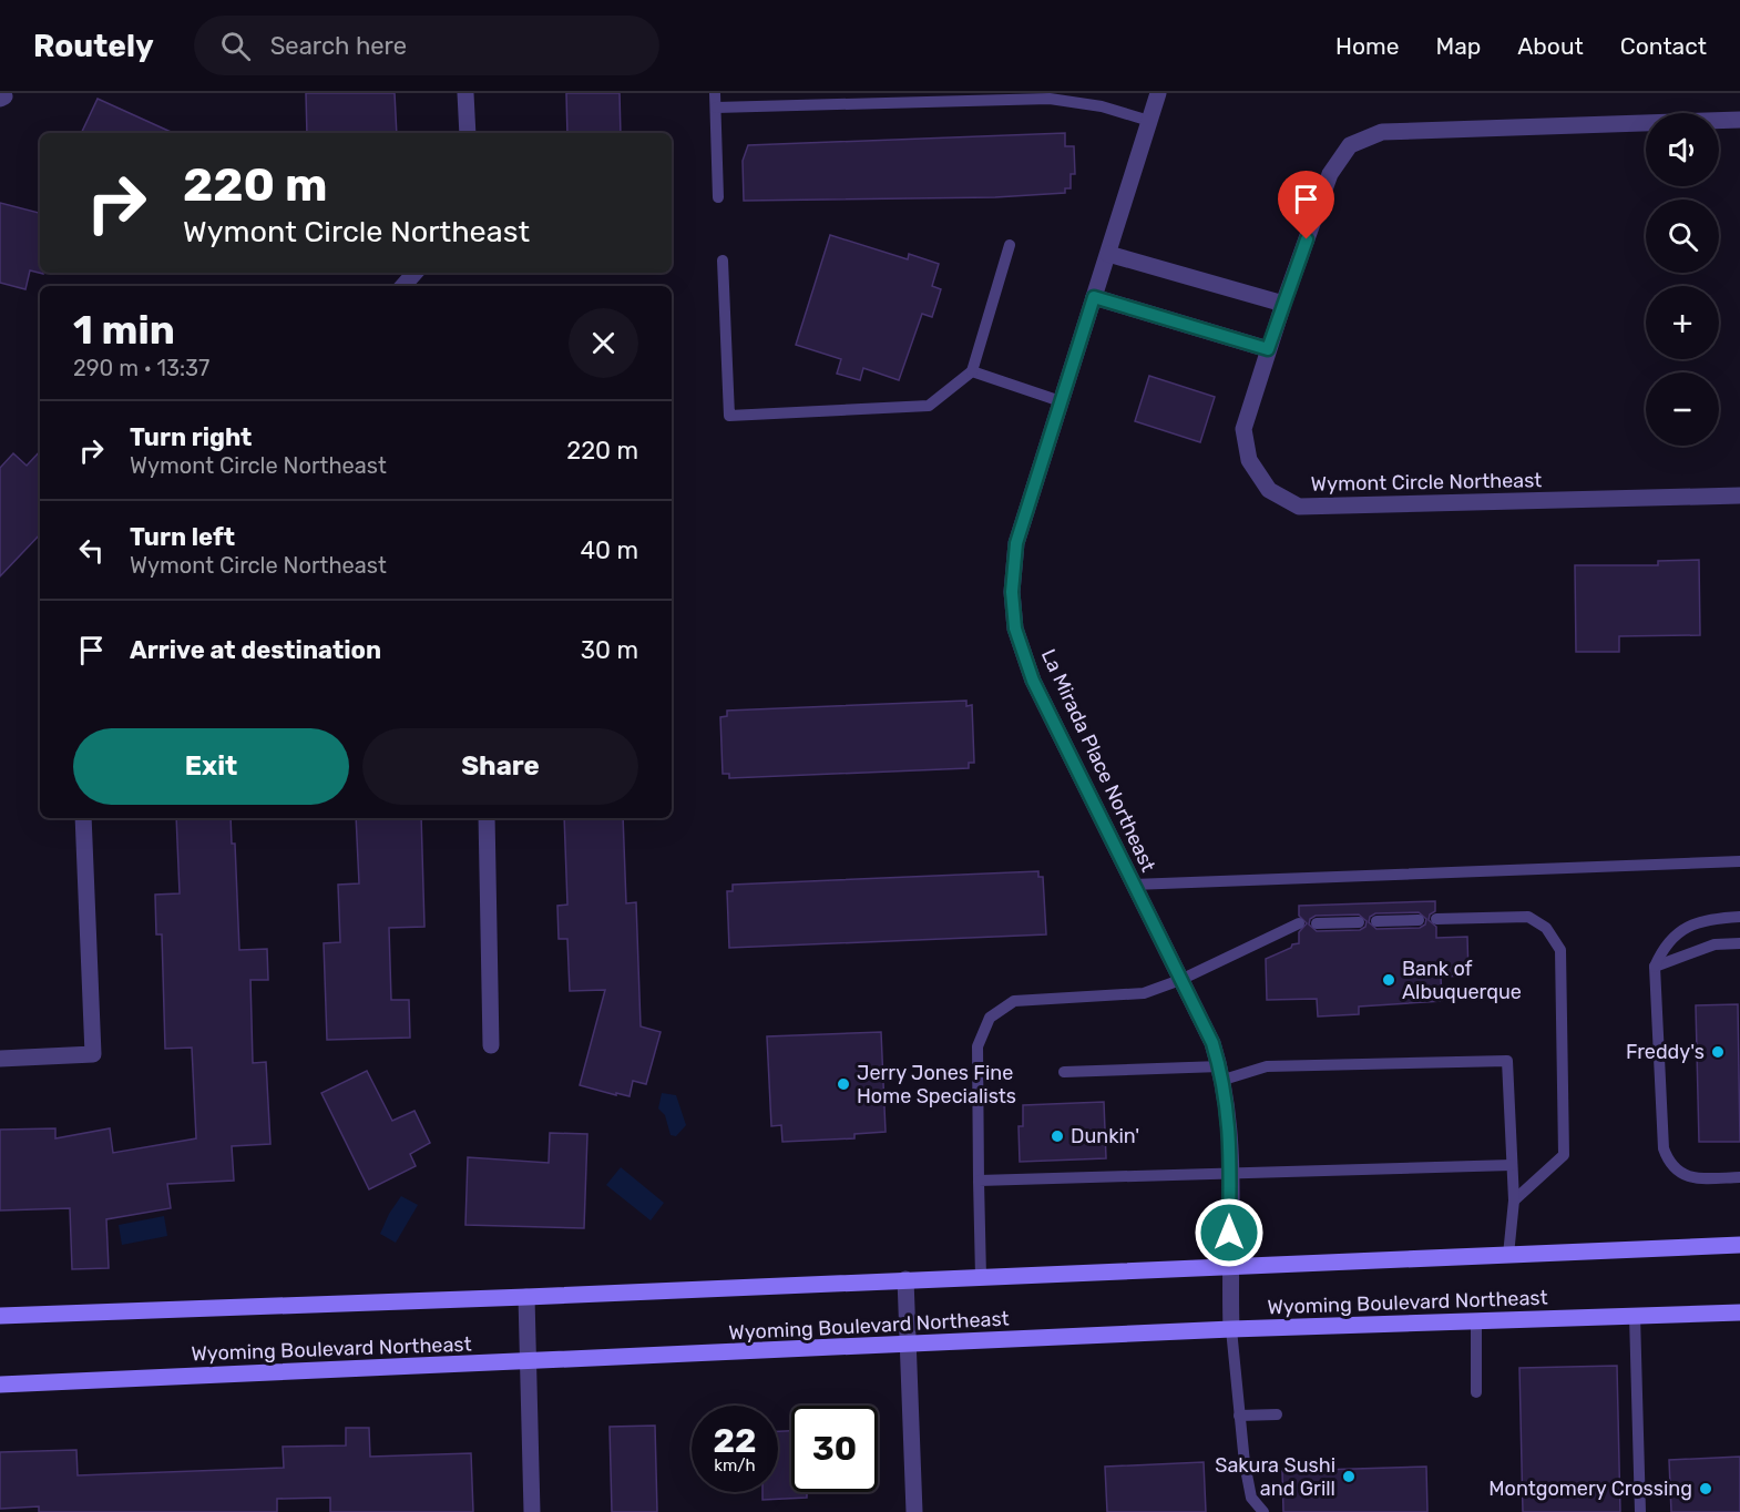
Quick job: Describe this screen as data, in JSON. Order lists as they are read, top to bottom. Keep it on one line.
{"streets":{"main road":["Wyoming Boulevard Northeast"],"street":["Wymont Circle Northeast","La Mirada Place Northeast"]},"crossings":[["La Mirada Place Northeast","Wyoming Boulevard Northeast"]],"places":["Bank of Albuquerque","Freddy's","Jerry Jones Fine Home Specialists","Dunkin'","Sakura Sushi and Grill","Montgomery Crossing"],"page":{"header":"Routely","search":"Search here","nav":["Home","Map","About","Contact"],"map_buttons":["+","−"],"turn":["220 m","Wymont Circle Northeast"],"heading":["1 min","290 m · 13:37"],"list":[{"name":"Turn right","note":"Wymont Circle Northeast","value":"220 m"},{"name":"Turn left","note":"Wymont Circle Northeast","value":"40 m"},{"name":"Arrive at destination","value":"30 m"}],"buttons":["Exit","Share"],"speed":"22 km/h","limit":"30"}}
